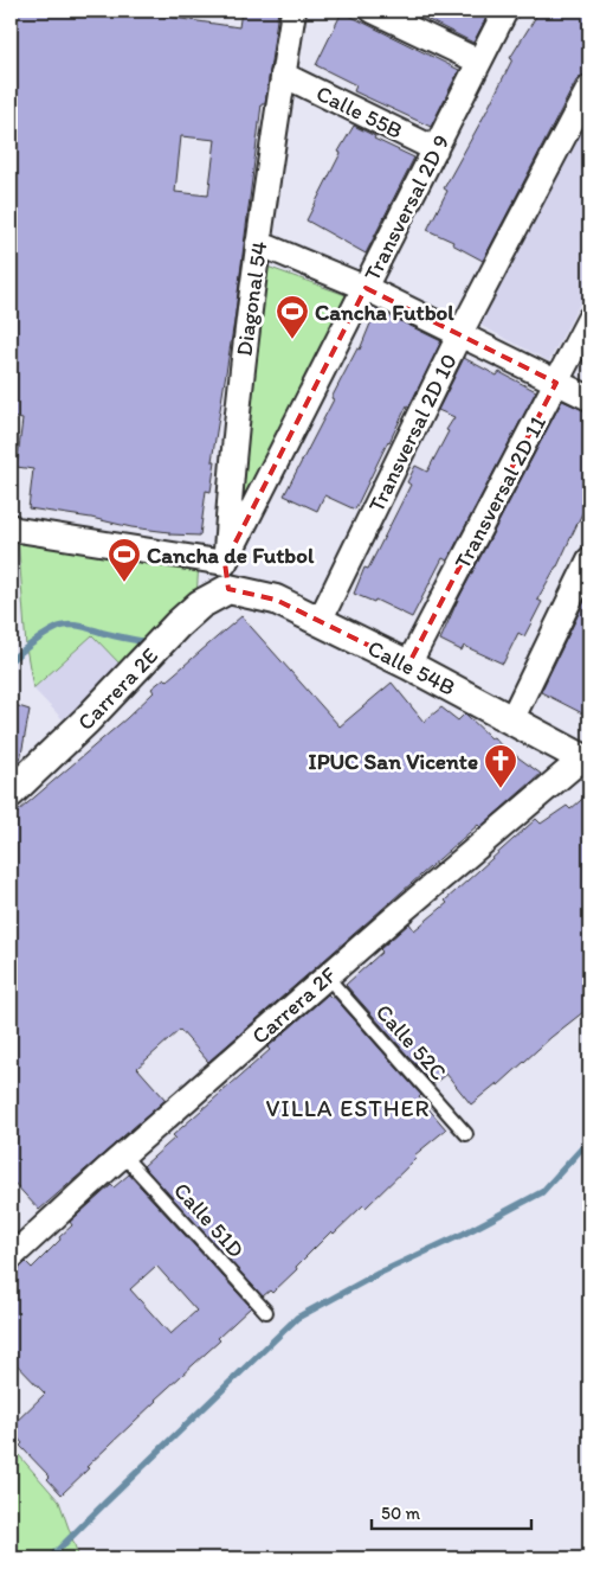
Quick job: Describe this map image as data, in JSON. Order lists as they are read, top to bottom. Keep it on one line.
{"streets":{"street":["Calle 55B","Transversal 2D 9","Diagonal 54","Transversal 2D 10","Transversal 2D 11","Calle 54B","Carrera 2E","Carrera 2F"],"lane":["Calle 52C","Calle 51D"]},"crossings":[["Calle 55B","Transversal 2D 9"],["Calle 55B","Diagonal 54"],["Transversal 2D 9","Diagonal 54"],["Transversal 2D 9","Calle 54B"],["Transversal 2D 9","Carrera 2E"],["Diagonal 54","Calle 54B"],["Diagonal 54","Carrera 2E"],["Transversal 2D 10","Calle 54B"],["Transversal 2D 11","Calle 54B"],["Calle 54B","Carrera 2E"],["Calle 54B","Carrera 2F"],["Carrera 2F","Calle 52C"],["Carrera 2F","Calle 51D"]],"districts":["VILLA ESTHER"],"places":{"sports":["Cancha Futbol","Cancha de Futbol"],"church":["IPUC San Vicente"]},"scale_bar":"50 m"}
